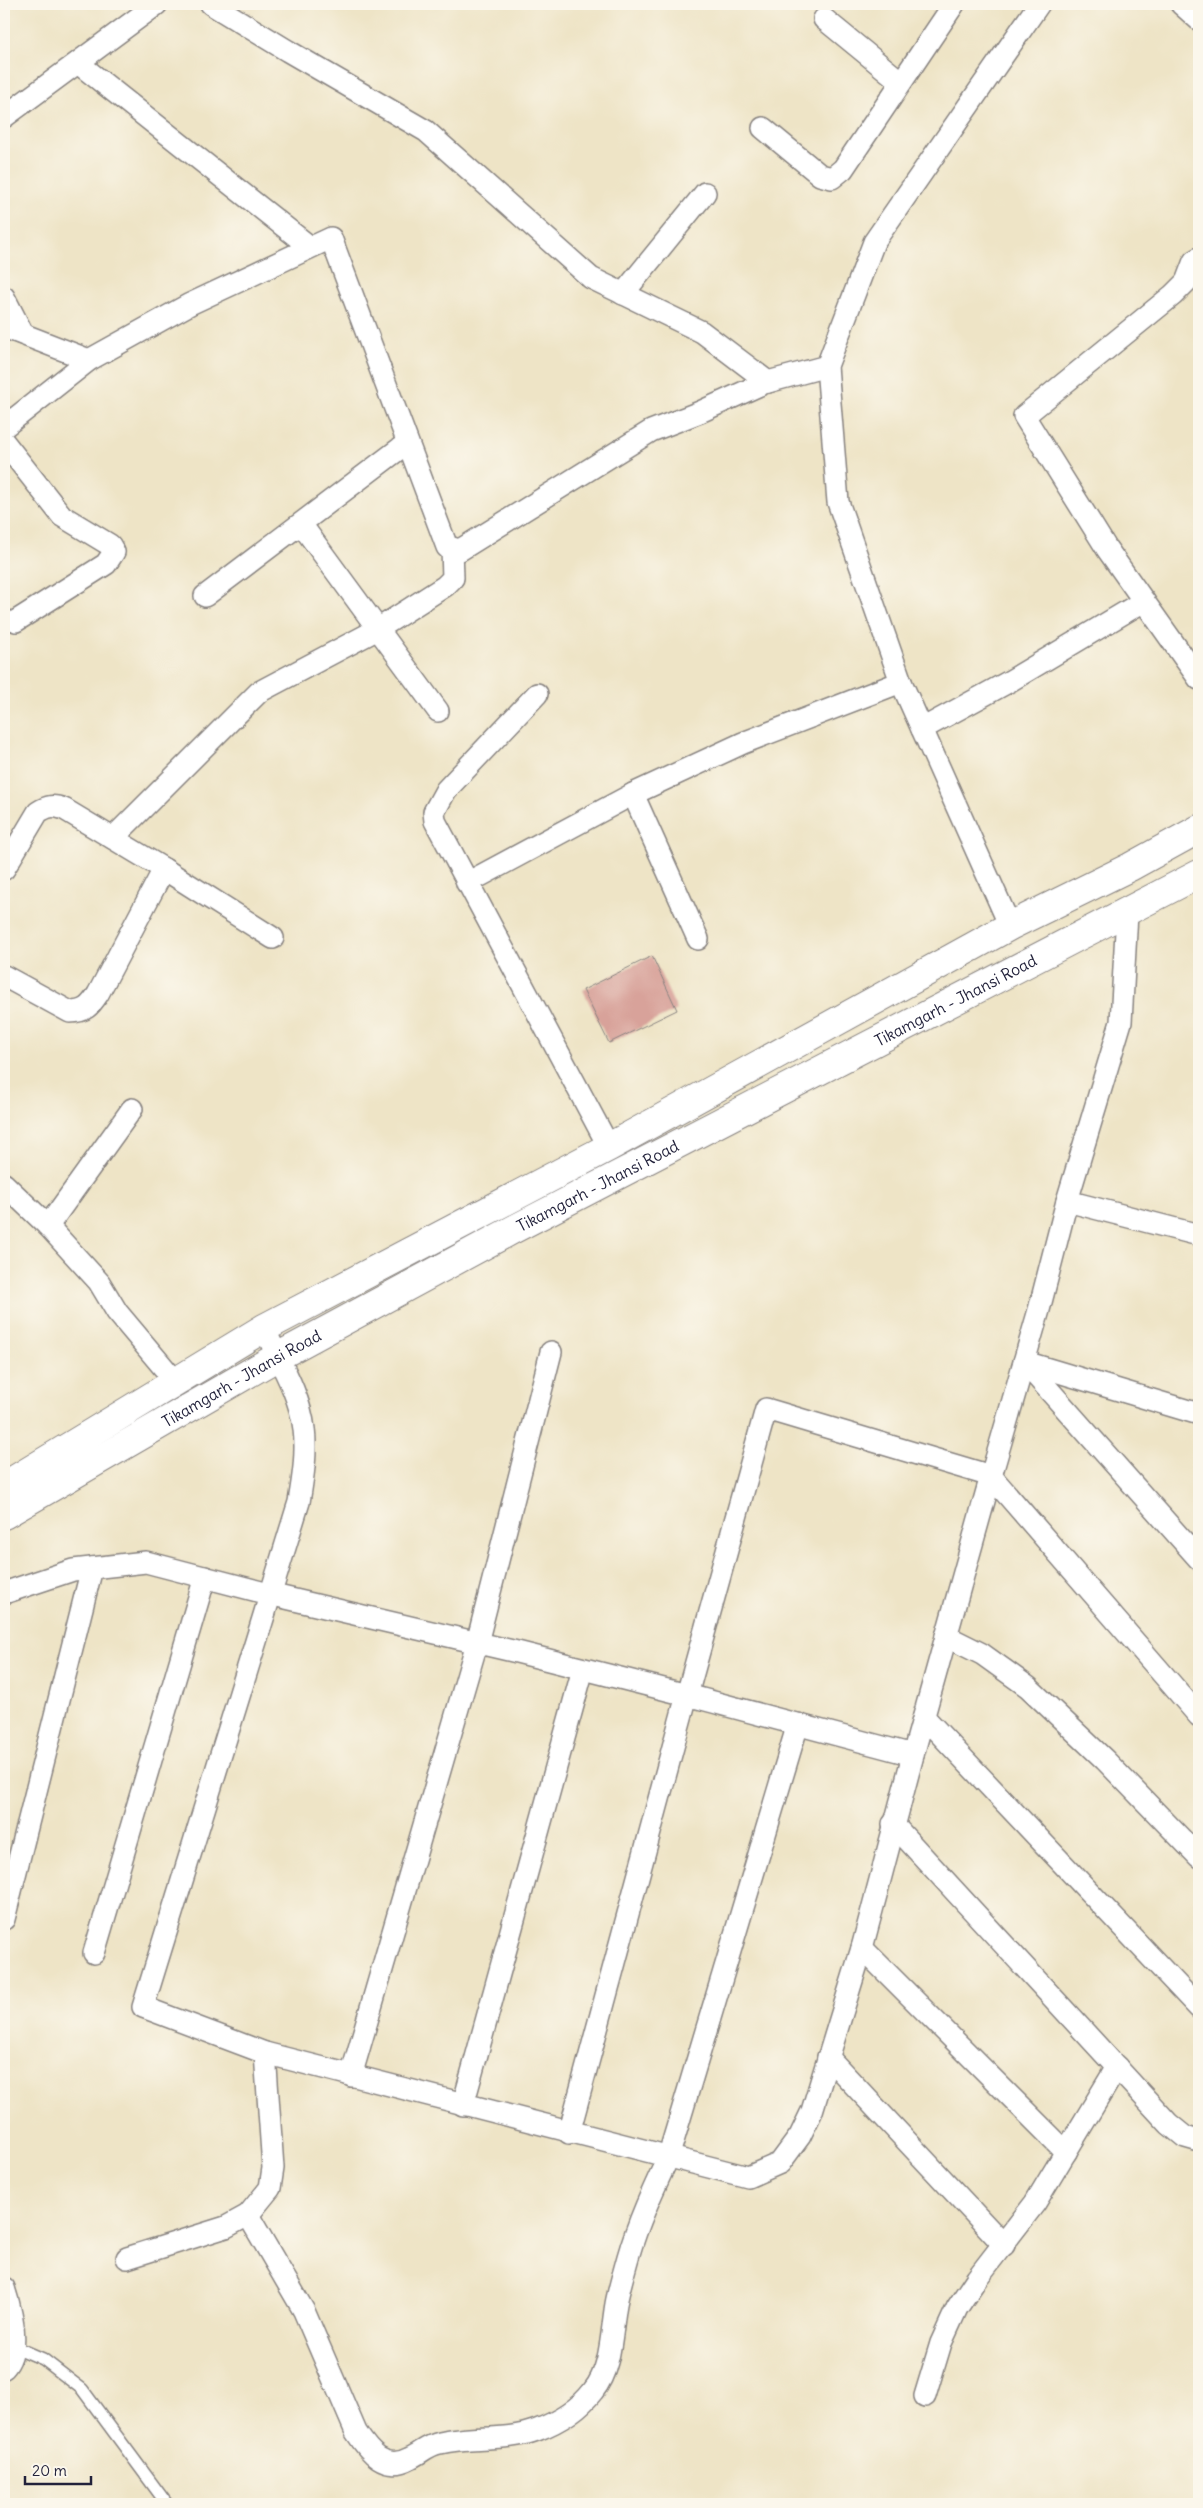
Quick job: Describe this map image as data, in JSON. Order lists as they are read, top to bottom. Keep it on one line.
{"streets":{"street":["Tikamgarh - Jhansi Road"]},"scale_bar":"20 m"}
